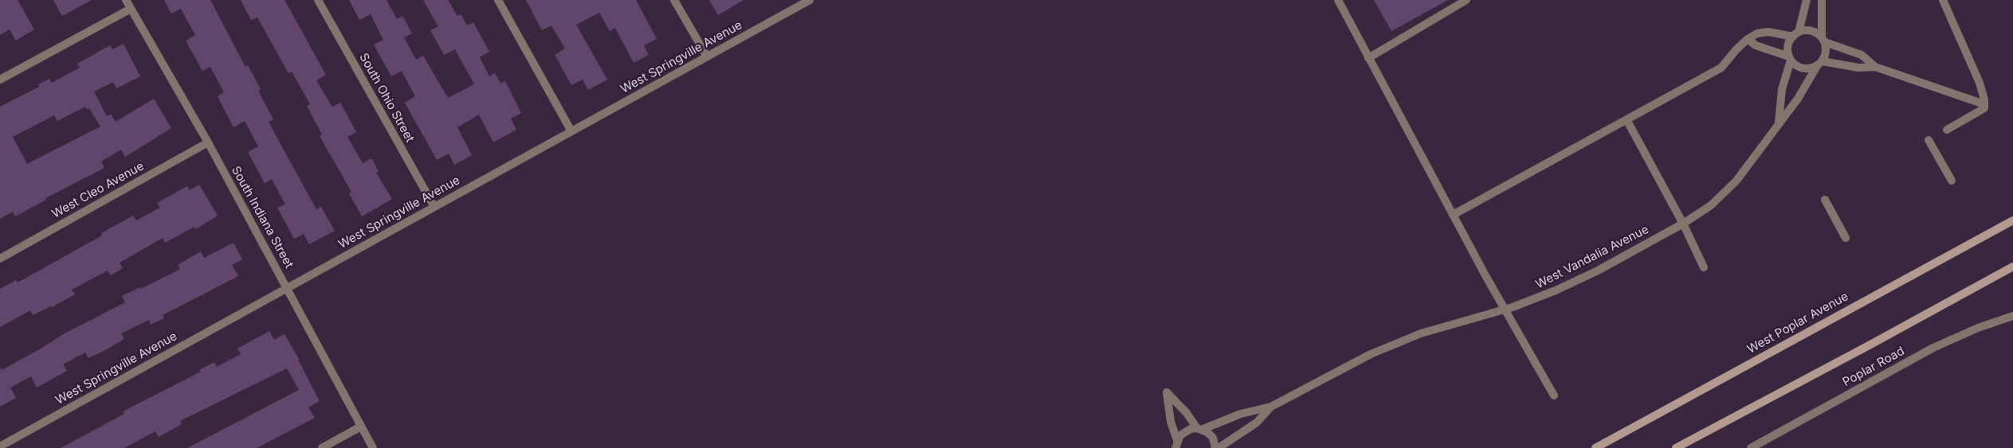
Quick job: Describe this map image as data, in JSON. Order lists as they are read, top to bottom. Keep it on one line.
{"streets":{"main road":["West Poplar Avenue"],"street":["West Springville Avenue","South Ohio Street","West Cleo Avenue","South Indiana Street","West Vandalia Avenue","Poplar Road"]},"crossings":[["West Springville Avenue","South Ohio Street"],["West Springville Avenue","South Indiana Street"],["West Cleo Avenue","South Indiana Street"]]}
